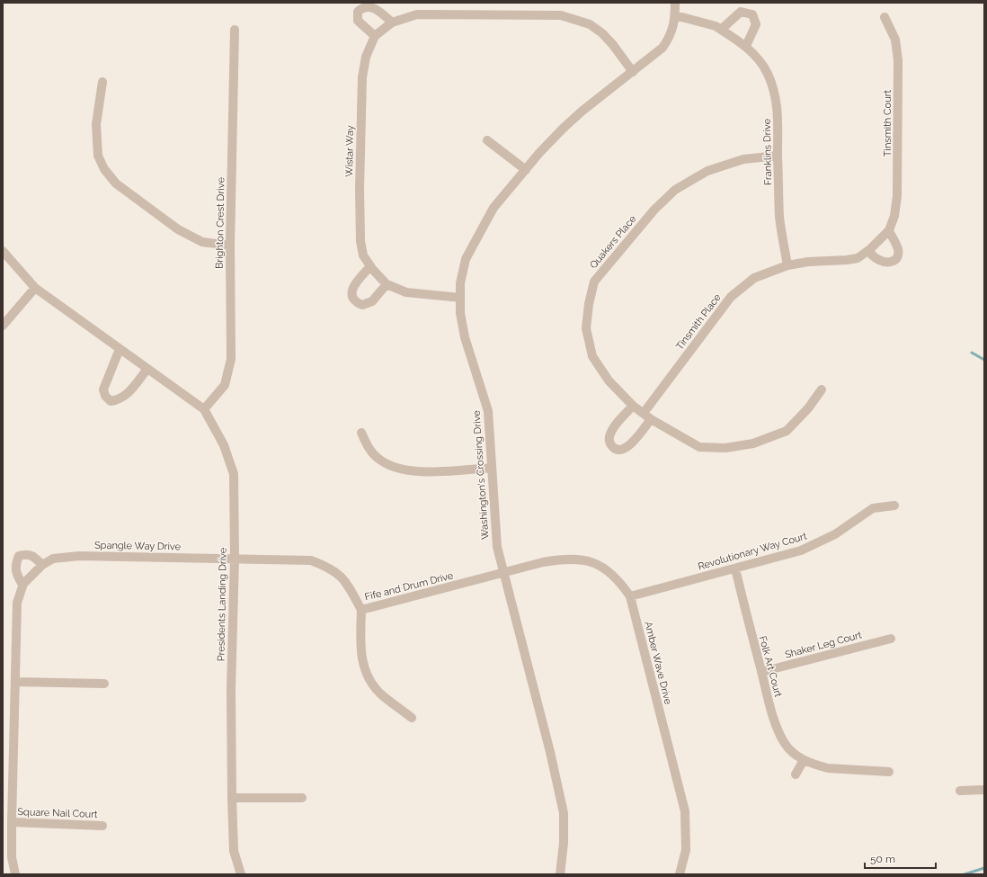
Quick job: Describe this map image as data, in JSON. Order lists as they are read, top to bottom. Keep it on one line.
{"streets":{"street":["Tinsmith Court","Wistar Way","Franklins Drive","Brighton Crest Drive","Quakers Place","Tinsmith Place","Washington's Crossing Drive","Spangle Way Drive","Revolutionary Way Court","Fife and Drum Drive","Presidents Landing Drive","Shaker Leg Court","Amber Wave Drive","Folk Art Court","Square Nail Court"]},"crossings":[["Tinsmith Court","Franklins Drive"],["Tinsmith Court","Tinsmith Place"],["Wistar Way","Washington's Crossing Drive"],["Franklins Drive","Quakers Place"],["Franklins Drive","Tinsmith Place"],["Franklins Drive","Washington's Crossing Drive"],["Brighton Crest Drive","Presidents Landing Drive"],["Quakers Place","Tinsmith Place"],["Washington's Crossing Drive","Fife and Drum Drive"],["Washington's Crossing Drive","Amber Wave Drive"],["Spangle Way Drive","Fife and Drum Drive"],["Spangle Way Drive","Presidents Landing Drive"],["Spangle Way Drive","Square Nail Court"],["Revolutionary Way Court","Amber Wave Drive"],["Revolutionary Way Court","Folk Art Court"],["Fife and Drum Drive","Presidents Landing Drive"],["Fife and Drum Drive","Amber Wave Drive"],["Shaker Leg Court","Folk Art Court"]],"scale_bar":"50 m"}
